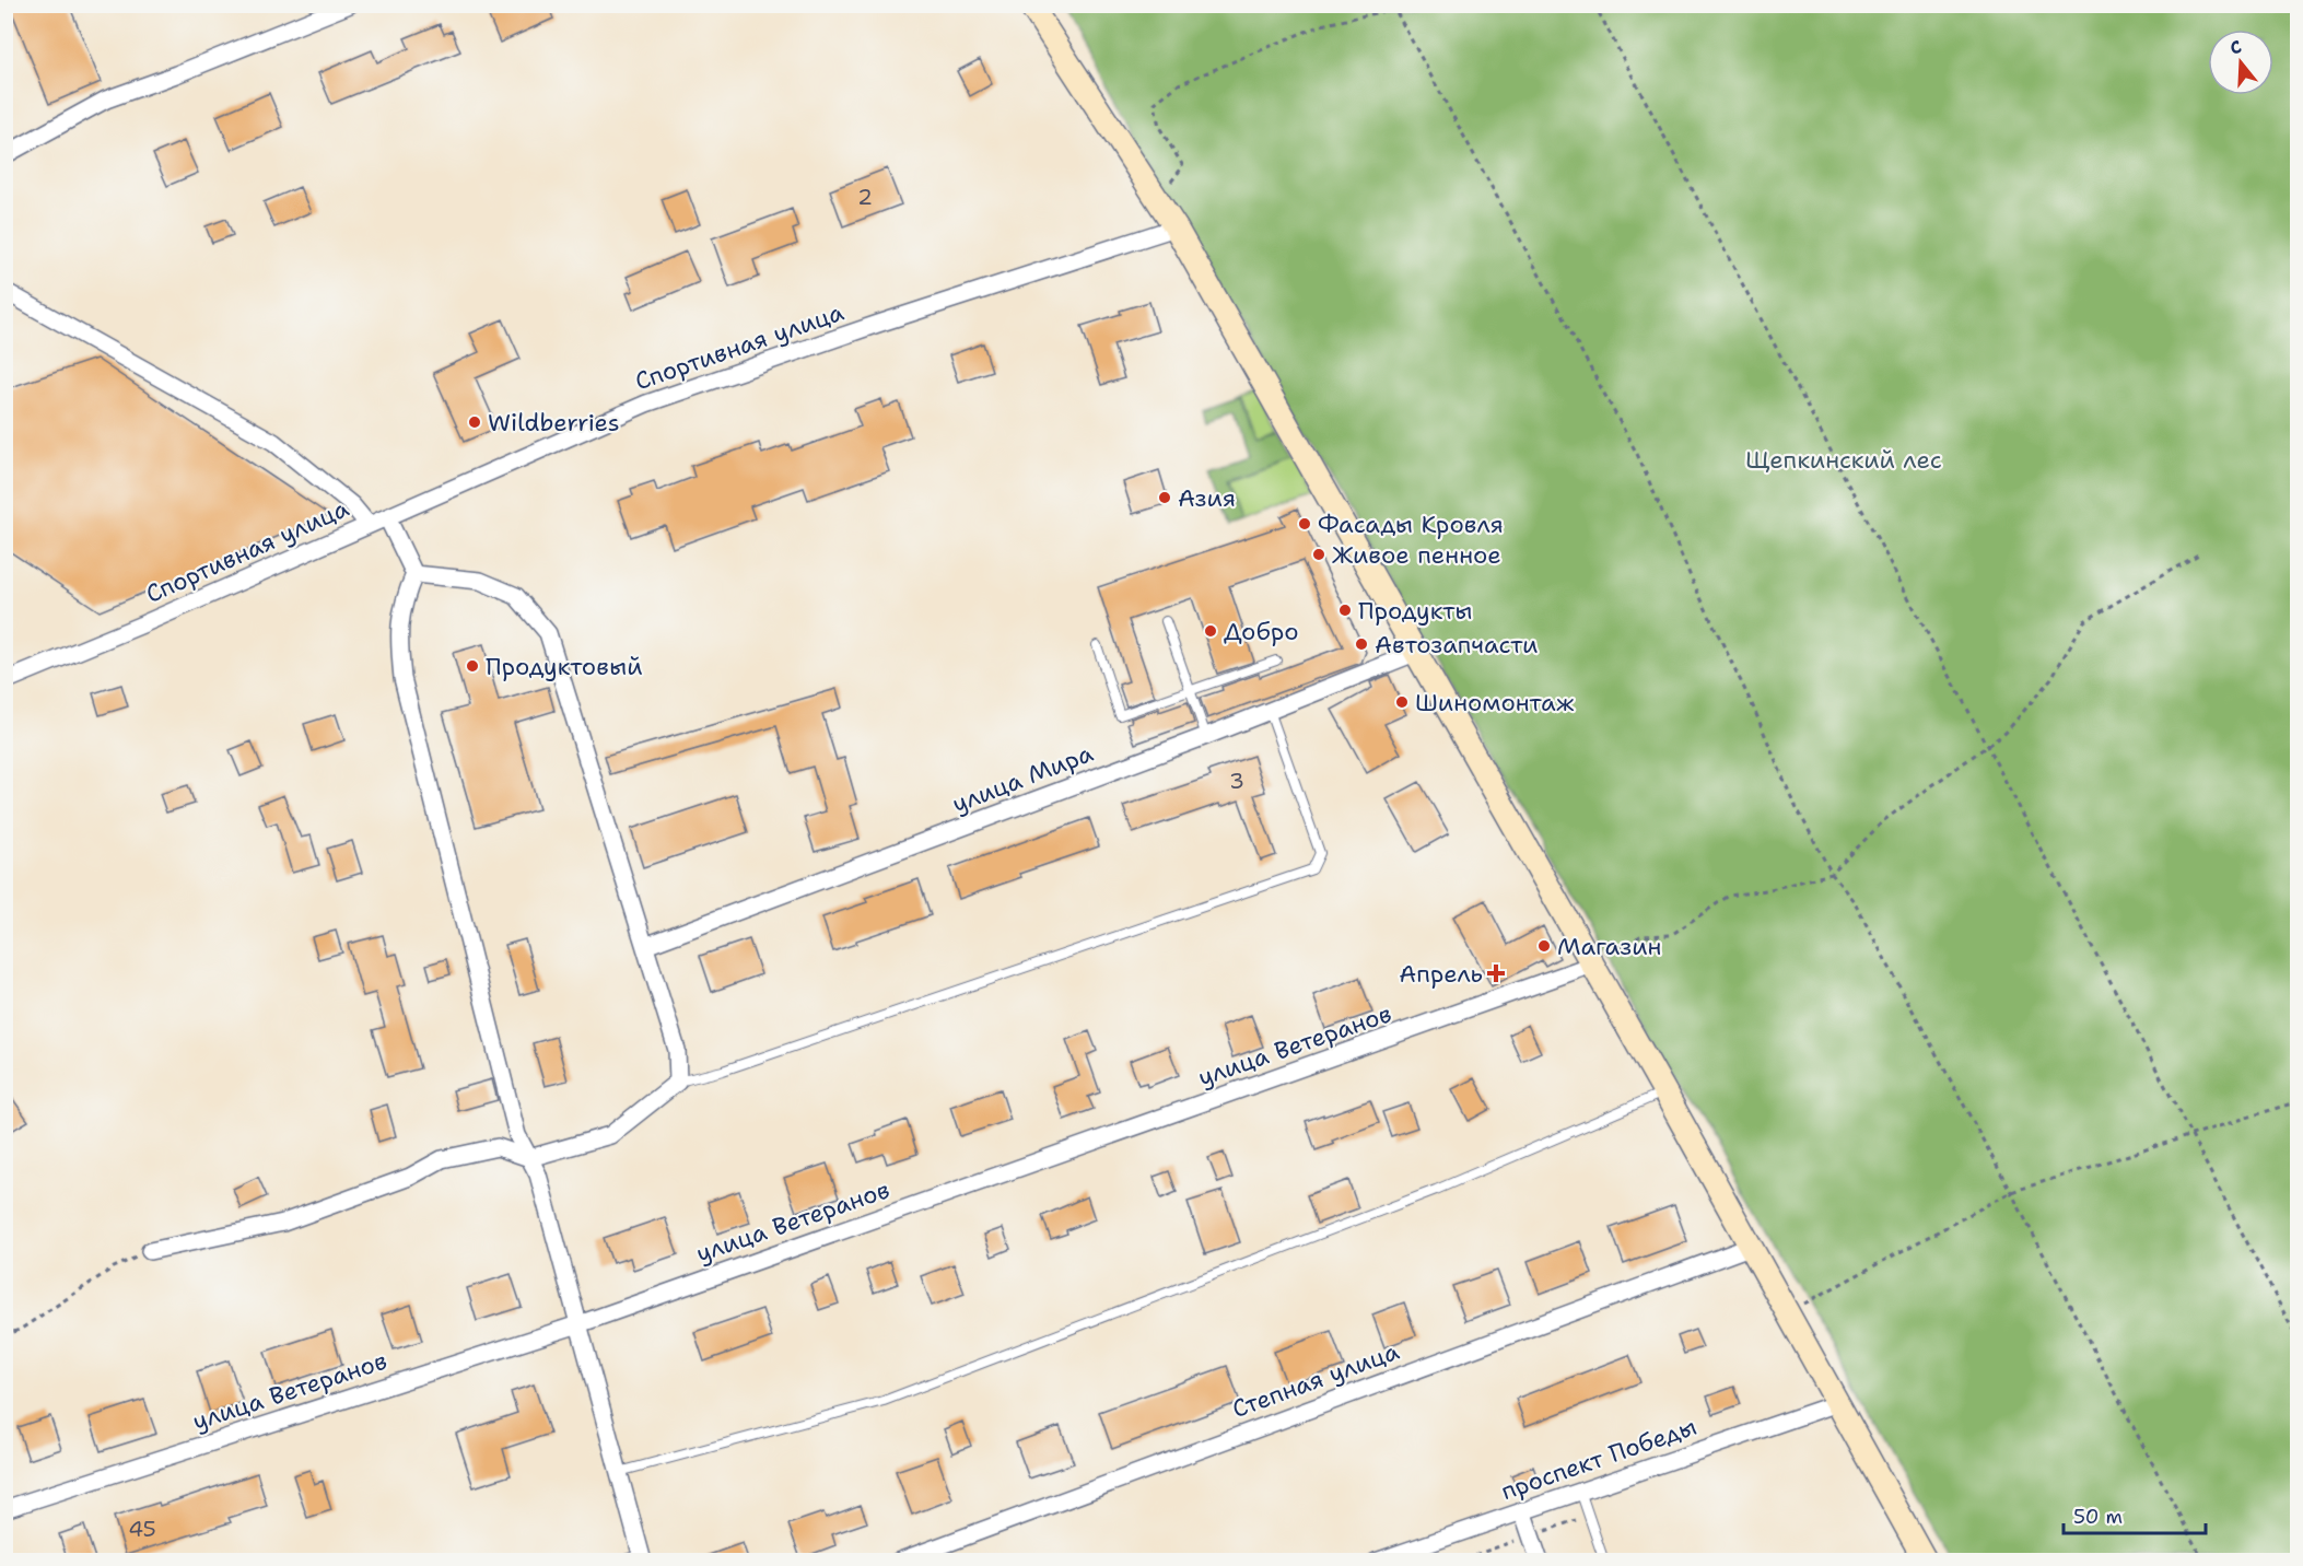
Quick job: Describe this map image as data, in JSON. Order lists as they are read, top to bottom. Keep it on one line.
{"streets":{"street":["Спортивная улица","улица Мира","улица Ветеранов","Степная улица","проспект Победы"]},"parks":["Щепкинский лес"],"places":{"other":["Wildberries","Азия","Фасады Кровля","Живое пенное","Продукты","Добро","Автозапчасти","Продуктовый","Шиномонтаж","Магазин"],"health":["Апрель"]},"house_numbers":["2","3","45"],"scale_bar":"50 m","north":"top"}
